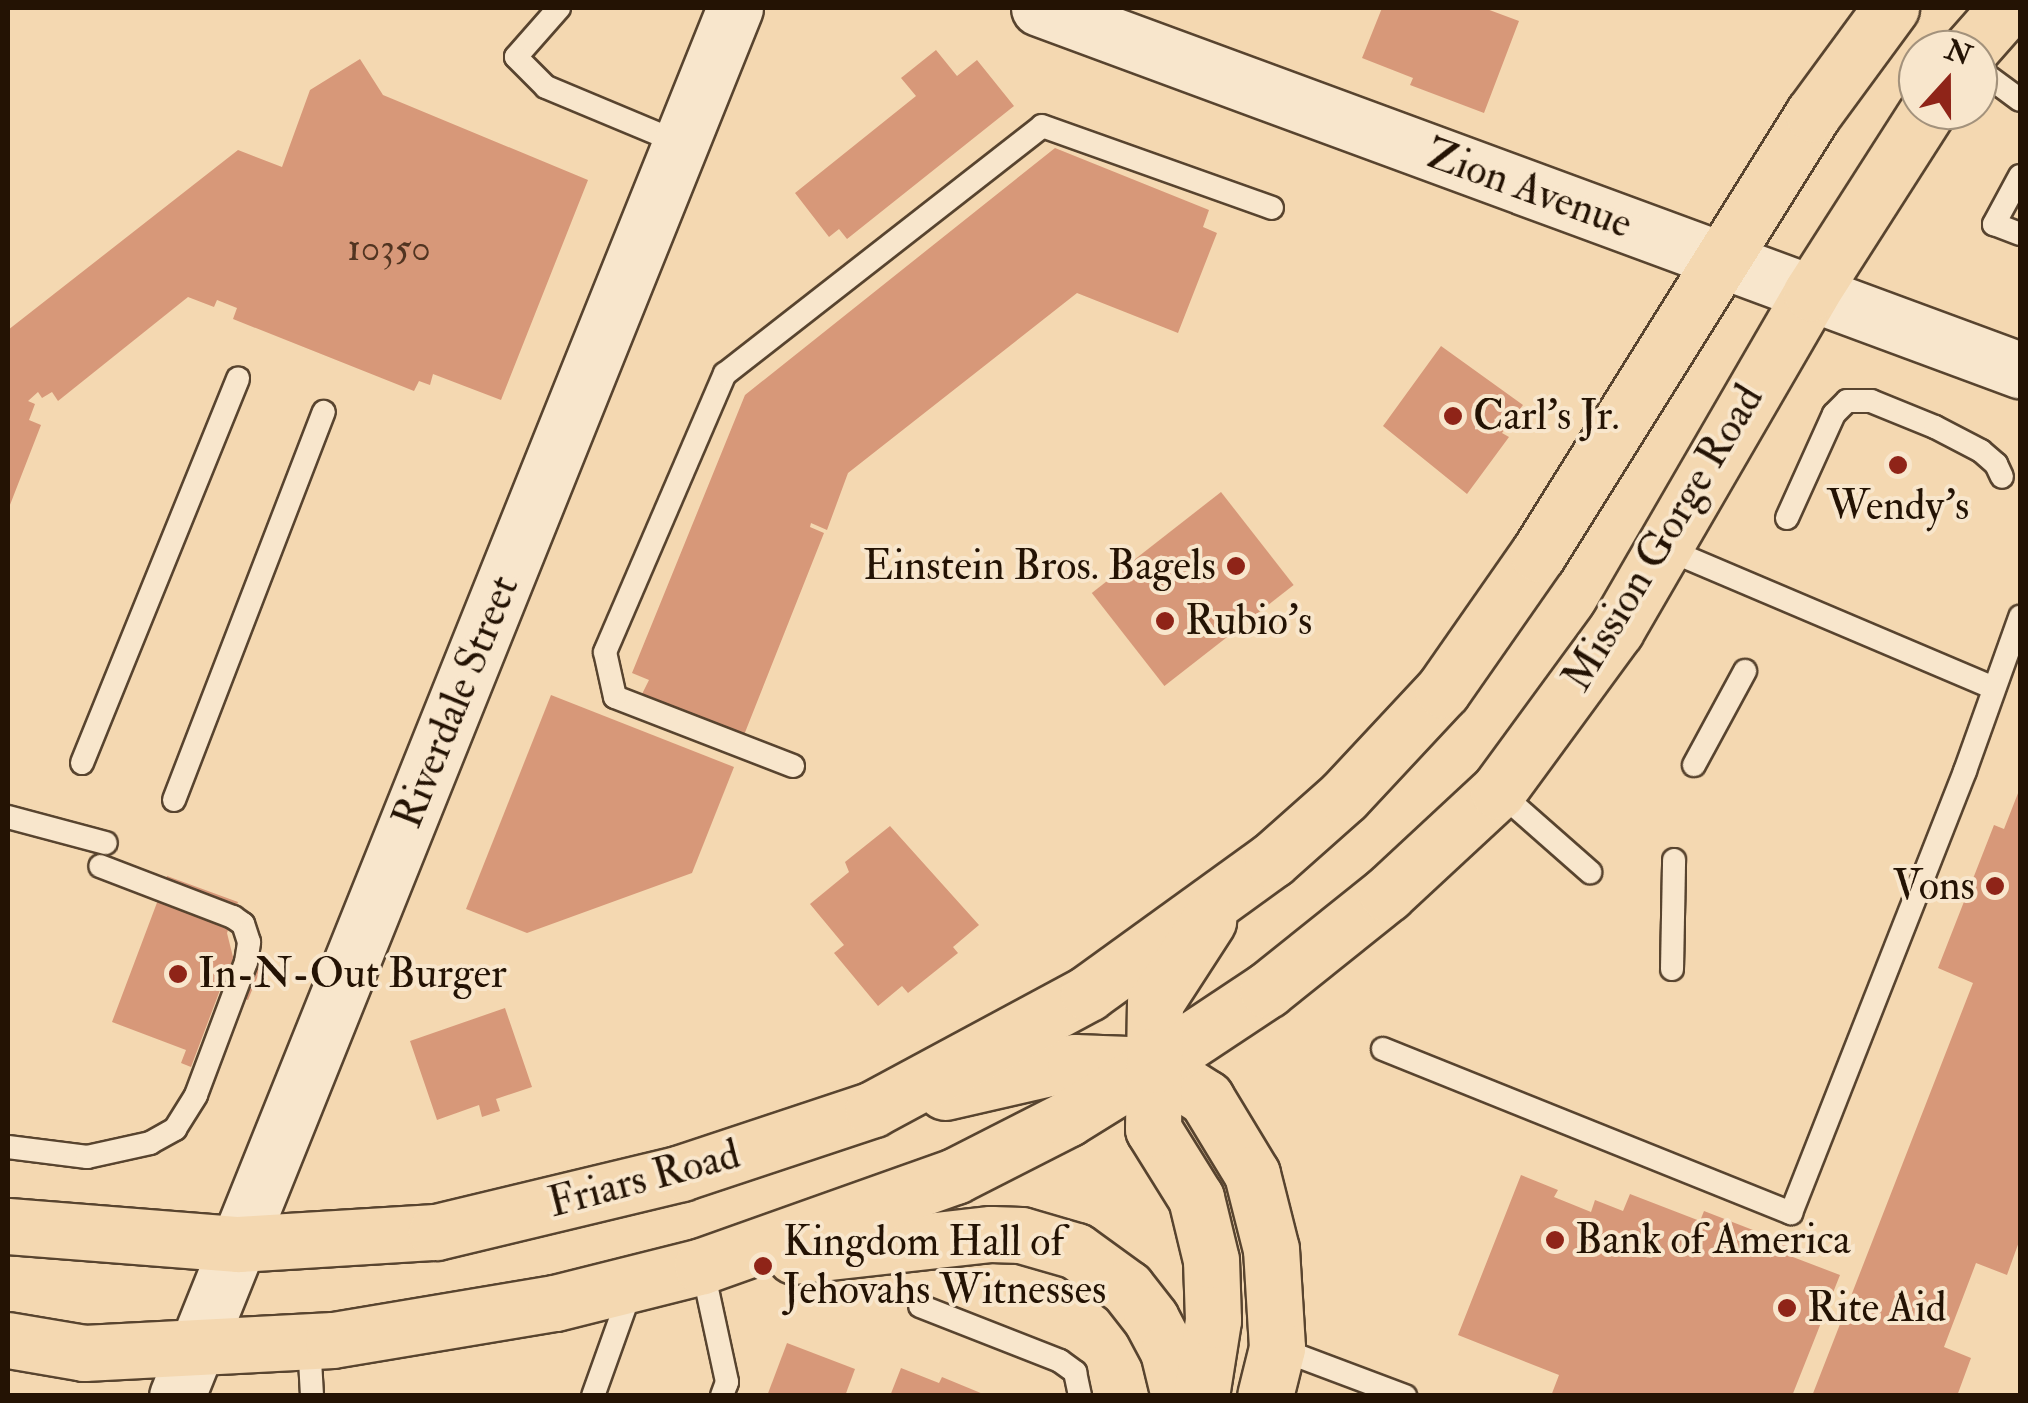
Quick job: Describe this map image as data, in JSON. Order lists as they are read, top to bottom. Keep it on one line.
{"streets":{"main road":["Mission Gorge Road","Friars Road"],"street":["Zion Avenue","Riverdale Street"]},"crossings":[["Zion Avenue","Mission Gorge Road"],["Riverdale Street","Friars Road"]],"places":["Carl's Jr.","Wendy's","Einstein Bros. Bagels","Rubio's","Vons","In-N-Out Burger","Bank of America","Kingdom Hall of Jehovahs Witnesses","Rite Aid"],"house_numbers":["10350"],"north":"top"}
